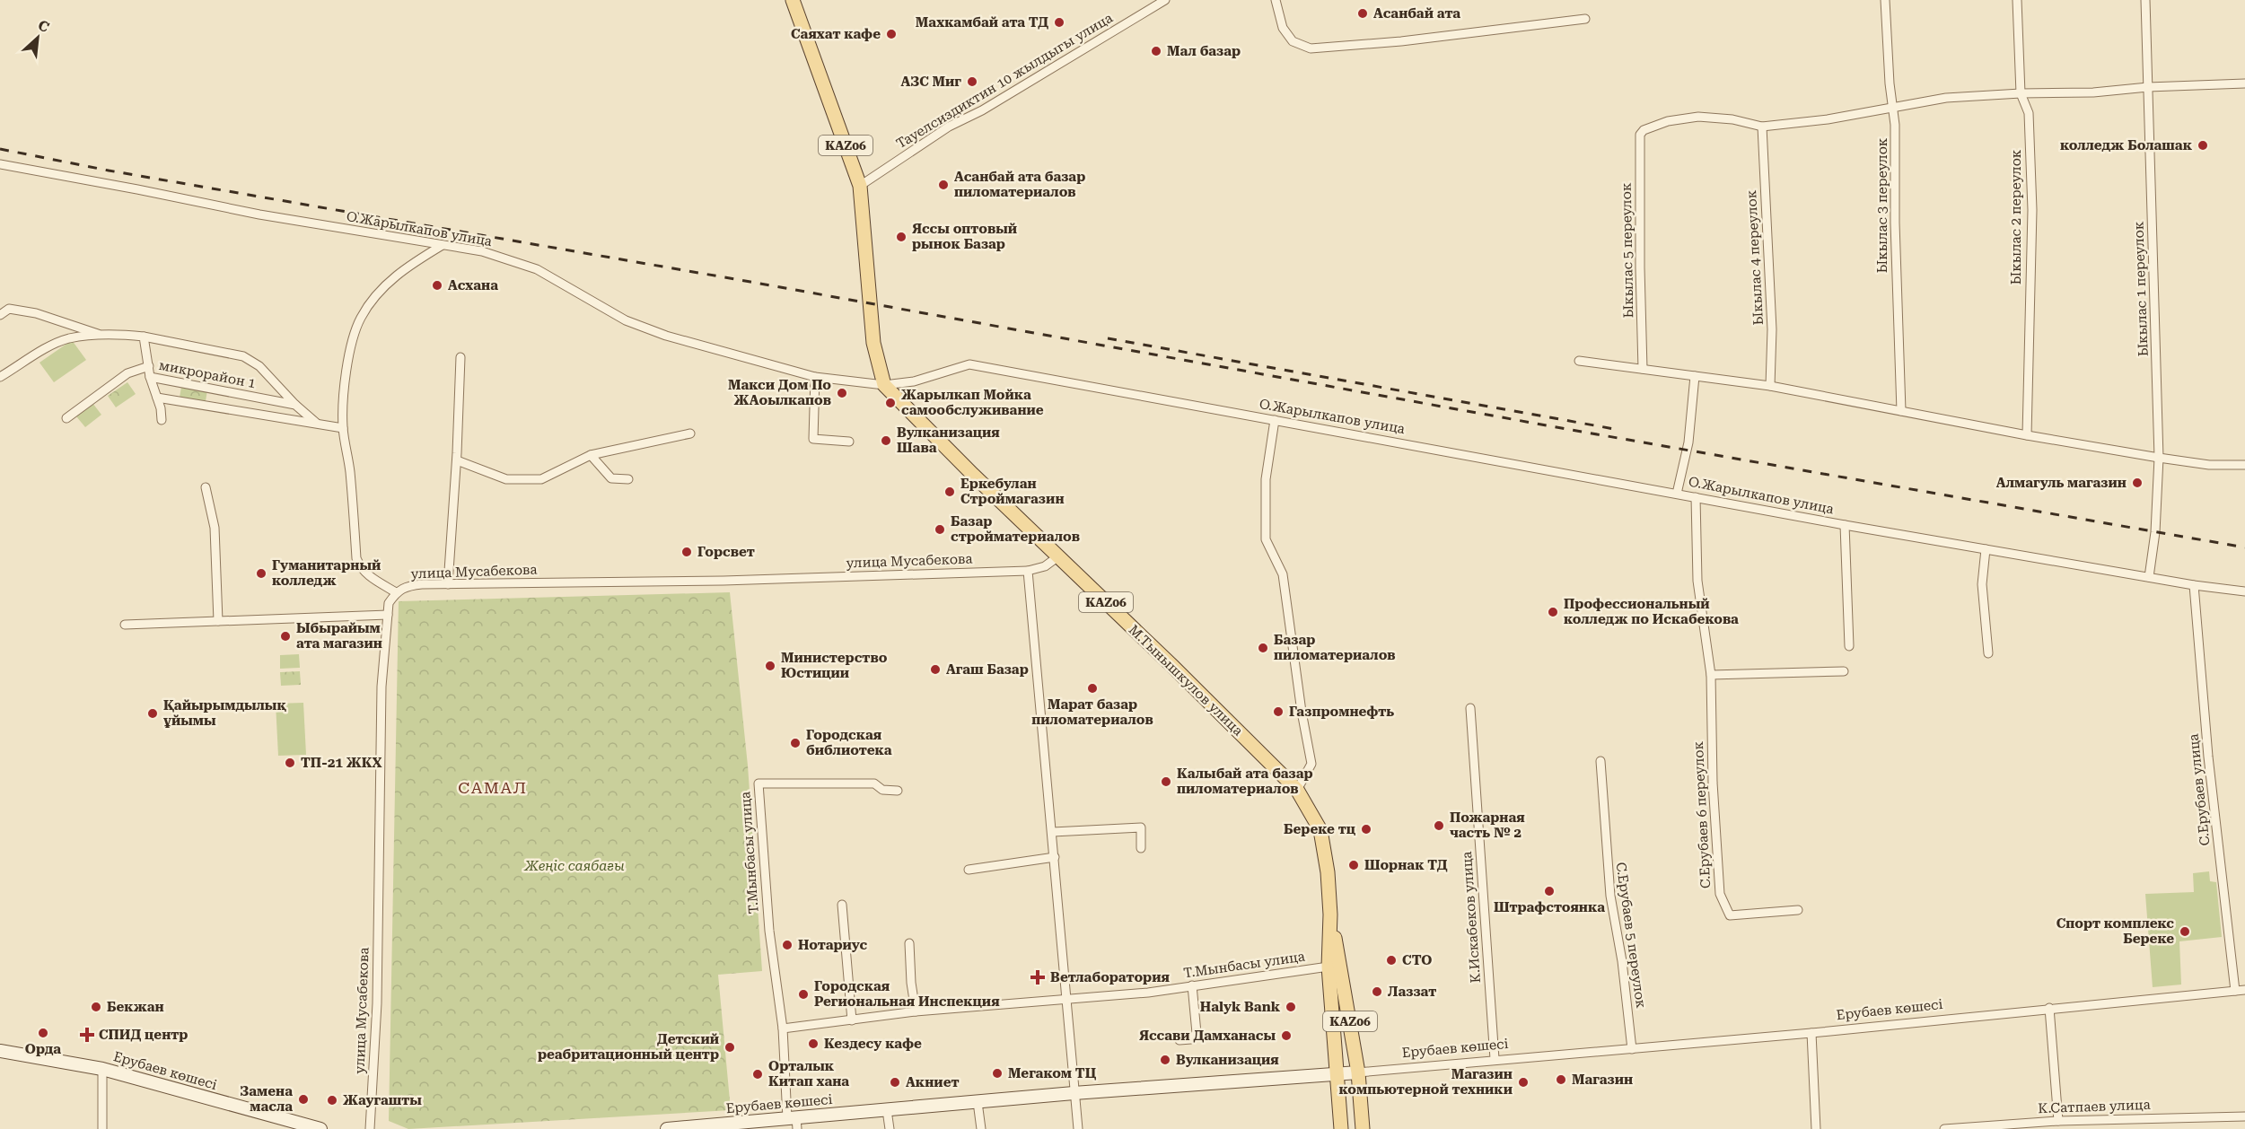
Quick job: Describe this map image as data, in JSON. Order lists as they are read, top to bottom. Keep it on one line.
{"streets":{"main road":["KАZ06","М.Тынышкулов улица","Ерубаев көшесі"],"street":["Тауелсиздиктин 10 жылдыгы улица","Ыкылас 3 переулок","Ыкылас 2 переулок","О.Жарылкапов улица","Ыкылас 5 переулок","Ыкылас 4 переулок","Ыкылас 1 переулок","микрорайон 1","улица Мусабекова","С.Ерубаев улица","С.Ерубаев 6 переулок","Т.Мынбасы улица","К.Искабеков улица","С.Ерубаев 5 переулок","К.Сатпаев улица"]},"crossings":[["Тауелсиздиктин 10 жылдыгы улица","KАZ06"],["KАZ06","О.Жарылкапов улица"],["KАZ06","М.Тынышкулов улица"],["О.Жарылкапов улица","Ыкылас 1 переулок"],["О.Жарылкапов улица","М.Тынышкулов улица"],["О.Жарылкапов улица","С.Ерубаев улица"],["О.Жарылкапов улица","С.Ерубаев 6 переулок"],["Ыкылас 5 переулок","Ыкылас 4 переулок"],["М.Тынышкулов улица","Т.Мынбасы улица"],["М.Тынышкулов улица","Ерубаев көшесі"],["С.Ерубаев улица","Ерубаев көшесі"],["Т.Мынбасы улица","Ерубаев көшесі"],["К.Искабеков улица","Ерубаев көшесі"],["С.Ерубаев 5 переулок","Ерубаев көшесі"]],"districts":["САМАЛ"],"parks":["Жеңіс саябағы"],"places":{"other":["Асанбай ата","Махкамбай ата ТД","Саяхат кафе","Мал базар","АЗС Миг","колледж Болашак","Асанбай ата базар пиломатериалов","Яссы оптовый рынок Базар","Асхана","Макси Дом По ЖАоылкапов","Жарылкап Мойка самообслуживание","Вулканизация Шава","Алмагуль магазин","Еркебулан Строймагазин","Базар стройматериалов","Горсвет","Гуманитарный колледж","Профессиональный колледж по Искабекова","Ыбырайым ата магазин","Базар пиломатериалов","Министерство Юстиции","Агаш Базар","Марат базар пиломатериалов","Газпромнефть","Қайырымдылық ұйымы","Городская библиотека","ТП-21 ЖКХ","Калыбай ата базар пиломатериалов","Пожарная часть № 2","Береке тц","Шорнак ТД","Штрафстоянка","Спорт комплекс Береке","Нотариус","СТО","Лаззат","Городская Региональная Инспекция","Бекжан","Halyk Bank","Орда","Яссави Дамханасы","Кездесу кафе","Детский реабритационный центр","Вулканизация","Мегаком ТЦ","Орталык Китап хана","Магазин","Акниет","Магазин компьютерной техники","Замена масла","Жаугашты"],"health":["Ветлаборатория","СПИД центр"]},"north":"top right"}
